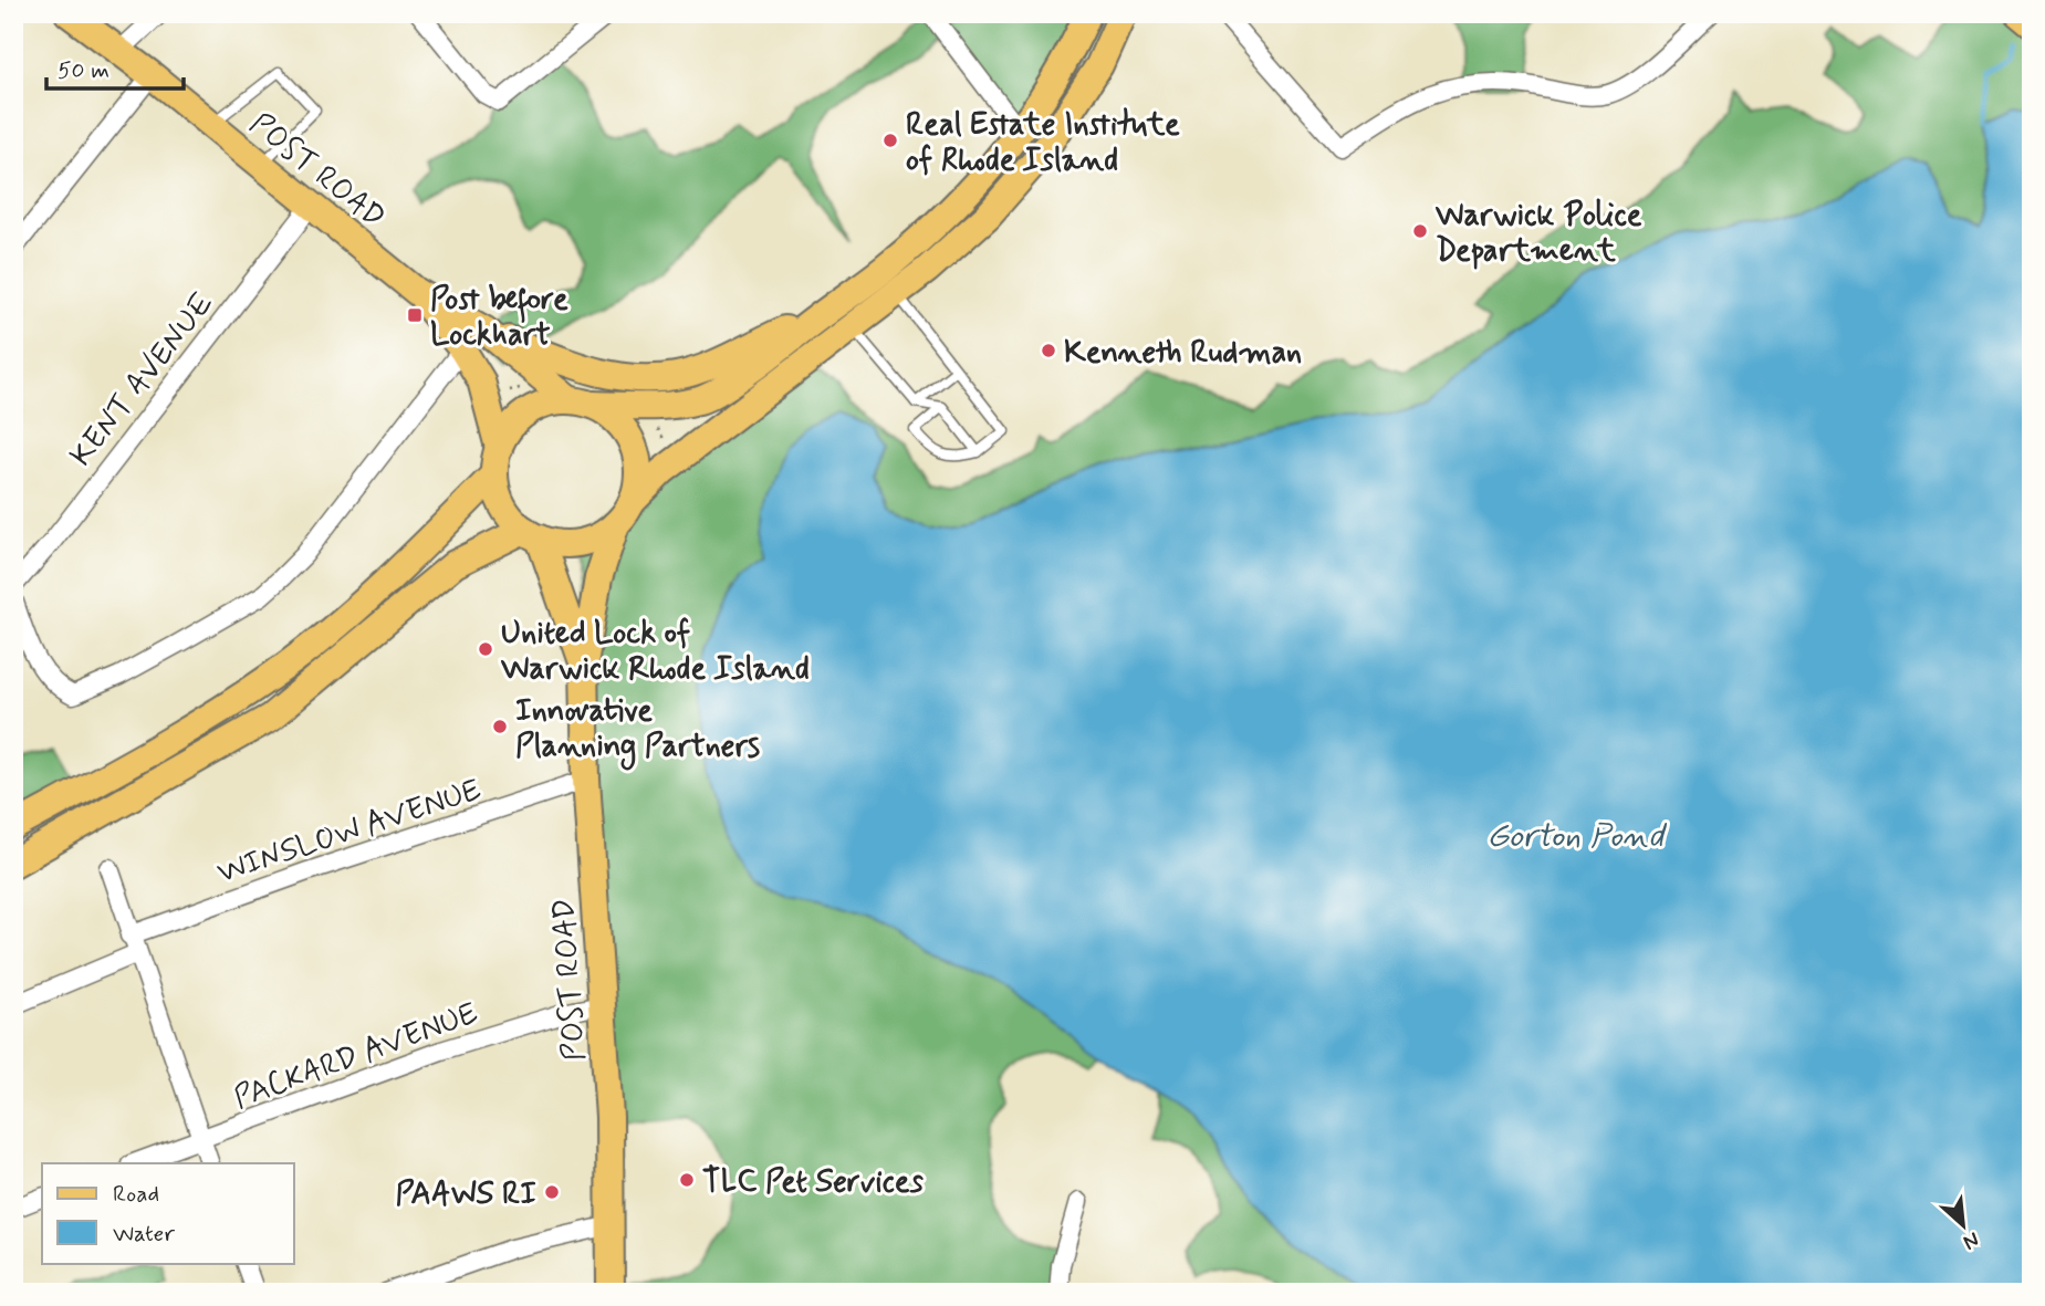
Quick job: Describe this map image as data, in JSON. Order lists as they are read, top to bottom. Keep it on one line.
{"streets":{"main road":["POST ROAD"],"street":["KENT AVENUE","WINSLOW AVENUE","PACKARD AVENUE"]},"crossings":[["POST ROAD","KENT AVENUE"],["POST ROAD","WINSLOW AVENUE"],["POST ROAD","PACKARD AVENUE"]],"water":["Gorton Pond"],"places":{"other":["Real Estate Institute of Rhode Island","Warwick Police Department","Kenneth Rudman","United Lock of Warwick Rhode Island","Innovative Planning Partners","TLC Pet Services","PAAWS RI"],"transit":["Post before Lockhart"]},"legend":["Road","Water"],"scale_bar":"50 m","north":"bottom right"}
